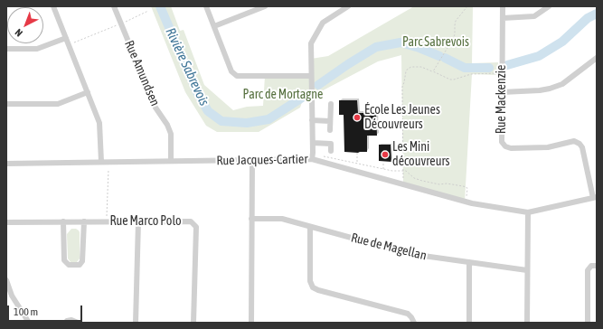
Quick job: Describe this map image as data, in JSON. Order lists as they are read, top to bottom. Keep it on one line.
{"streets":{"street":["Rue Amundsen","Rue Mackenzie","Rue Jacques-Cartier","Rue Marco Polo","Rue de Magellan"]},"crossings":[["Rue Amundsen","Rue Jacques-Cartier"],["Rue Mackenzie","Rue Jacques-Cartier"]],"water":["Rivière Sabrevois"],"parks":["Parc Sabrevois","Parc de Mortagne"],"places":["École Les Jeunes Découvreurs","Les Mini découvreurs"],"scale_bar":"100 m","north":"bottom left"}
